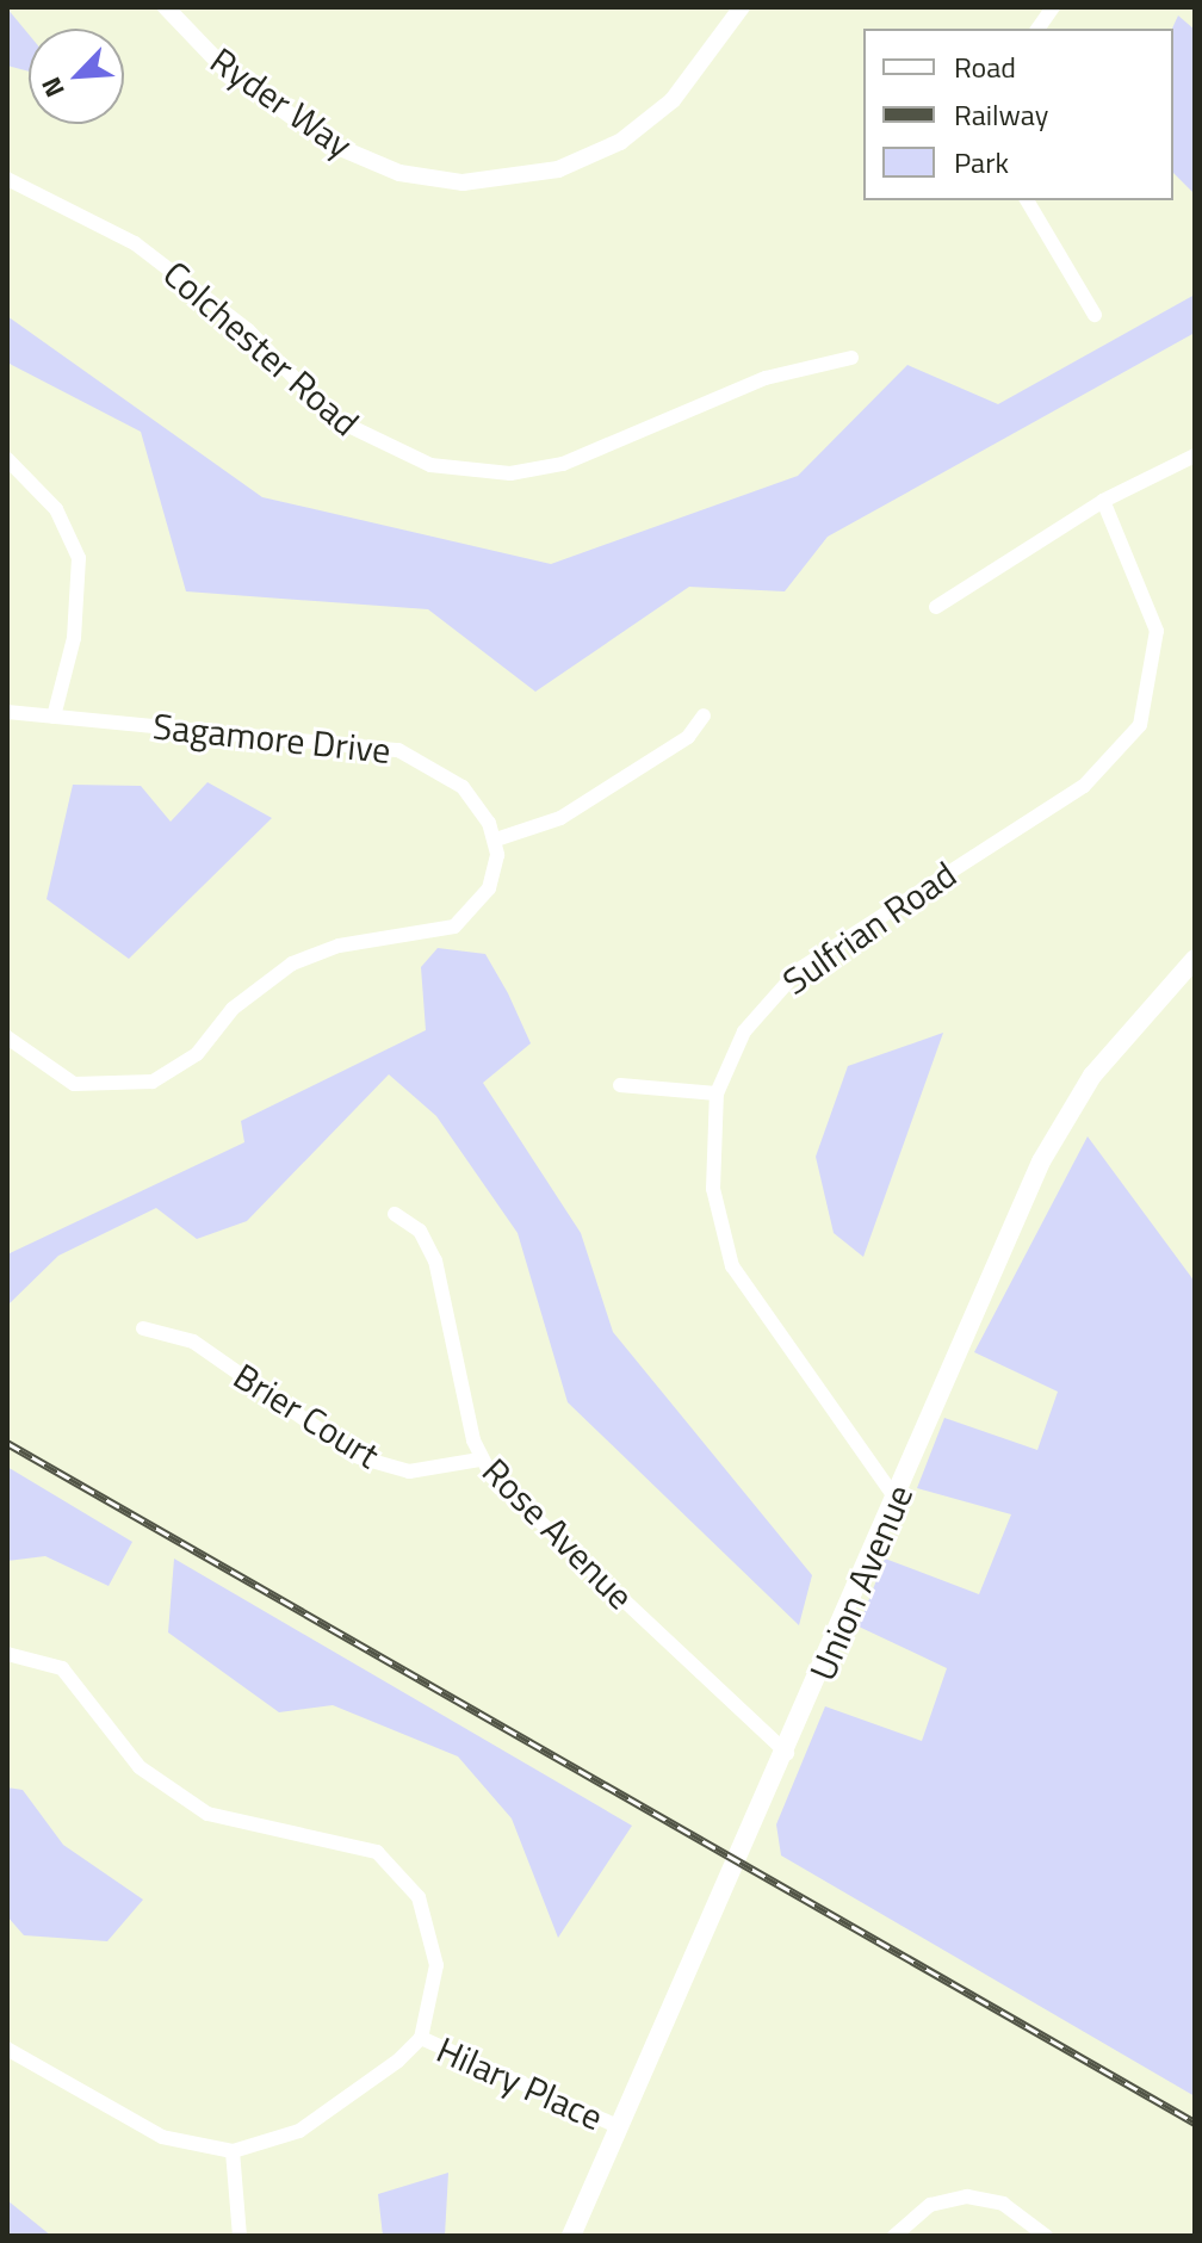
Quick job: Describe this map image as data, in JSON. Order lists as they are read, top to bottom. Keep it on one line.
{"streets":{"main road":["Union Avenue"],"street":["Ryder Way","Colchester Road","Sagamore Drive","Sulfrian Road","Brier Court","Rose Avenue","Hilary Place"]},"crossings":[["Sulfrian Road","Union Avenue"],["Brier Court","Rose Avenue"],["Rose Avenue","Union Avenue"],["Union Avenue","Hilary Place"]],"legend":["Road","Railway","Park"],"north":"bottom left"}
